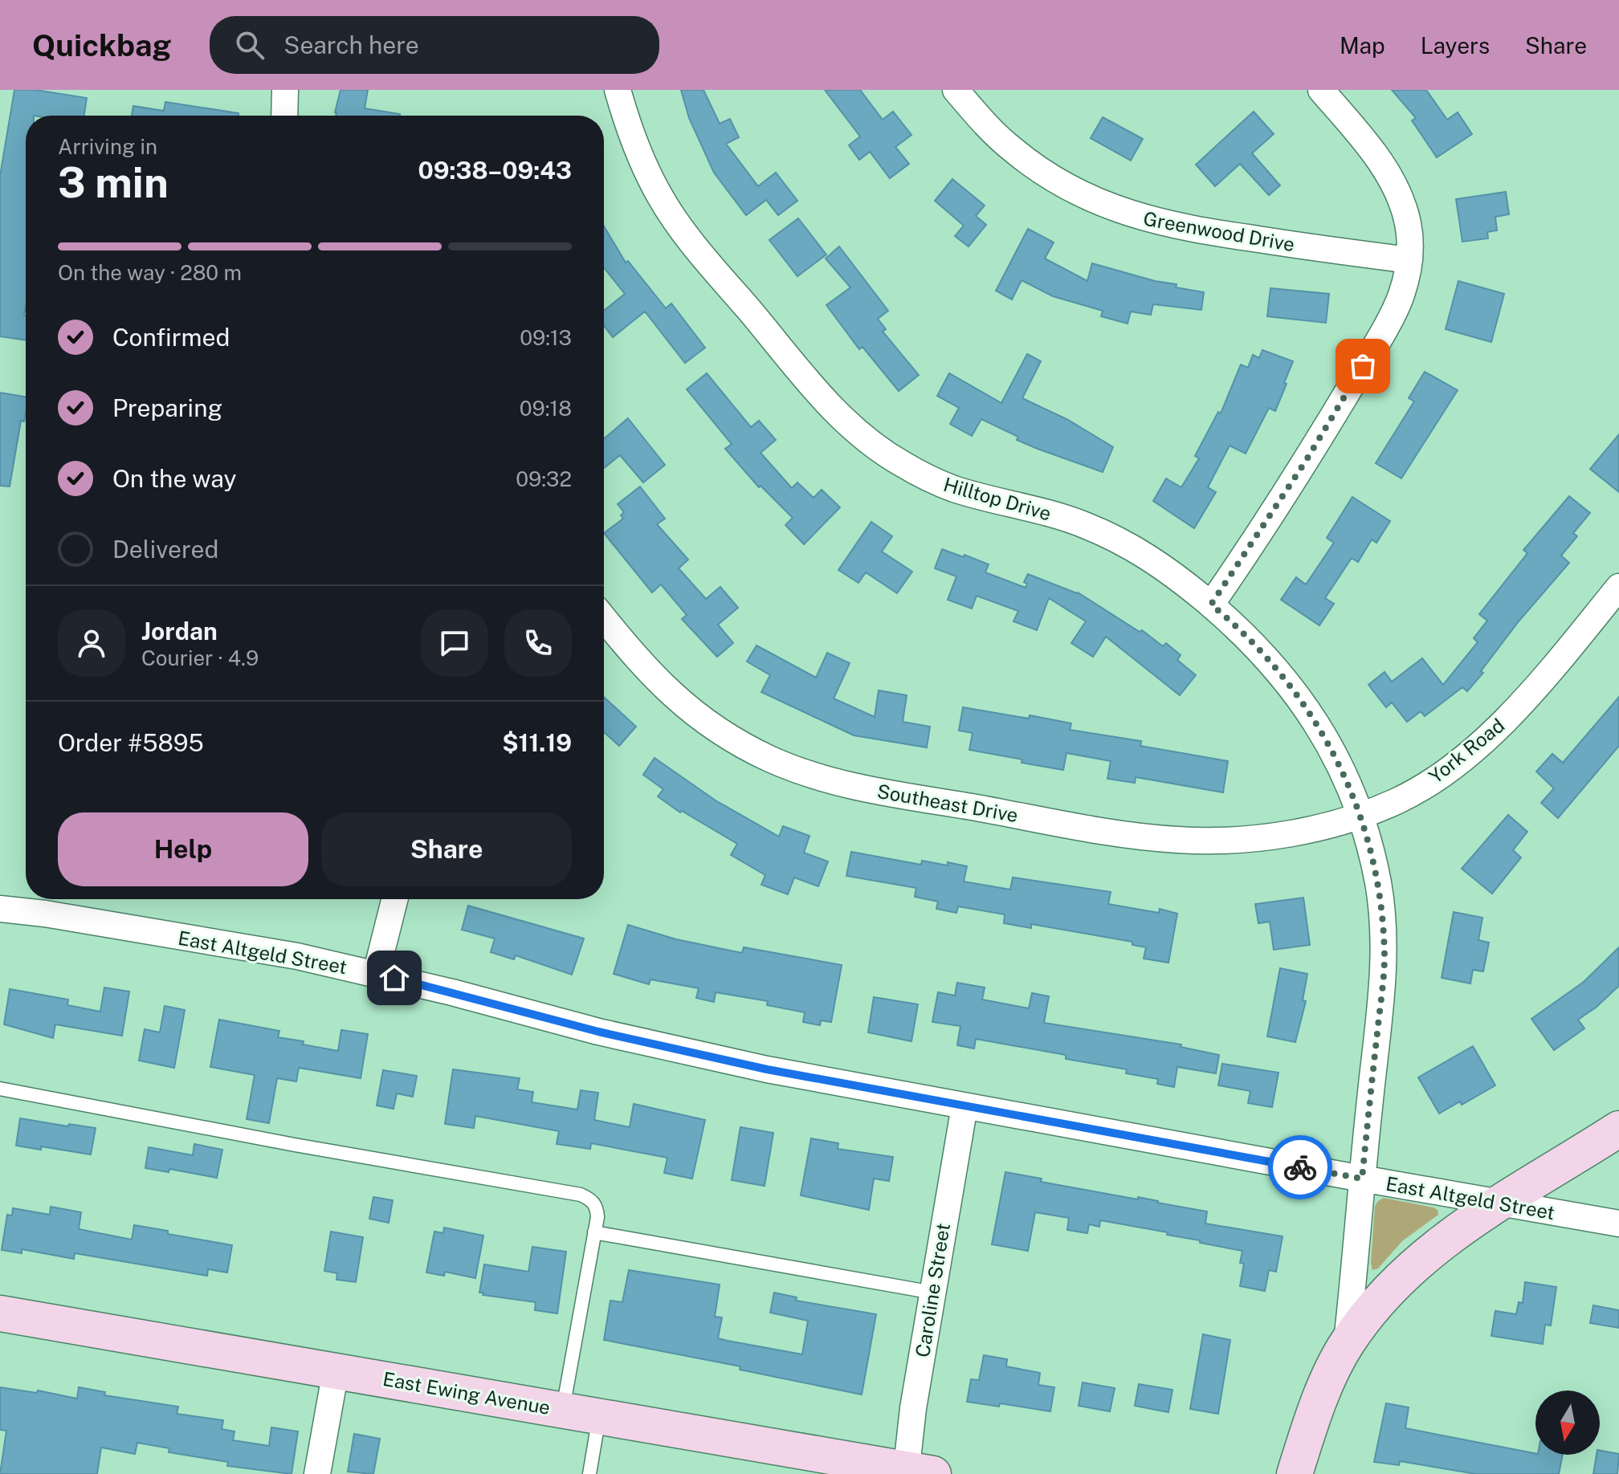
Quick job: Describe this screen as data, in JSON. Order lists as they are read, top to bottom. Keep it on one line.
{"streets":{"street":["Greenwood Drive","Hilltop Drive","York Road","Southeast Drive","East Altgeld Street","Caroline Street","East Ewing Avenue"]},"crossings":[["Hilltop Drive","York Road"],["Hilltop Drive","Southeast Drive"],["York Road","Southeast Drive"],["East Altgeld Street","Caroline Street"],["Caroline Street","East Ewing Avenue"]],"north":"bottom","page":{"header":"Quickbag","search":"Search here","nav":["Map","Layers","Share"],"heading":["3 min","Arriving in","09:38–09:43"],"panel":["Jordan","Courier · 4.9","Order #5895","$11.19"],"bar":"On the way · 280 m","list":[["Confirmed","09:13"],["Preparing","09:18"],["On the way","09:32"],"Delivered"],"buttons":["Help","Share"]}}
